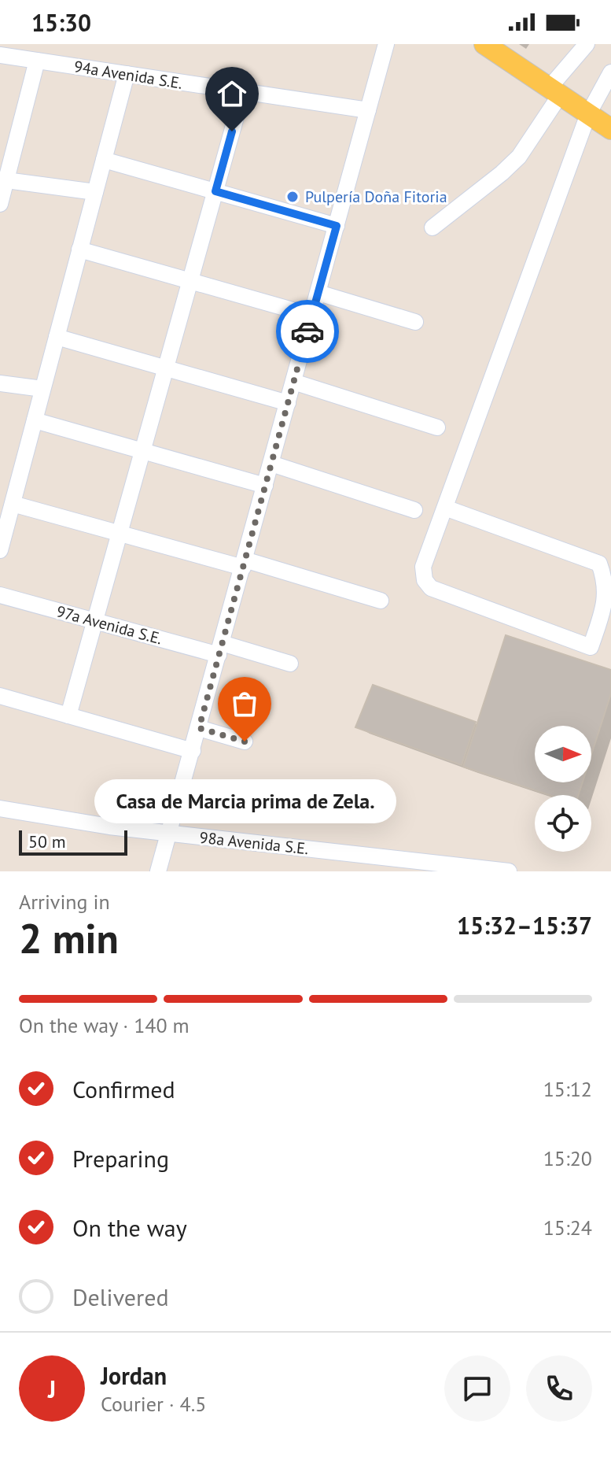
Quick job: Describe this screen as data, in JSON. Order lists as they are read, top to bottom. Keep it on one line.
{"streets":{"street":["94a Avenida S.E.","97a Avenida S.E.","98a Avenida S.E."]},"places":["Pulpería Doña Fitoria","Casa de Marcia prima de Zela."],"scale_bar":"50 m","north":"right","page":{"status":"15:30","bubble":"Casa de Marcia prima de Zela.","scale":"50 m","heading":["2 min","Arriving in","15:32–15:37"],"panel":["Jordan","Courier · 4.5"],"bar":"On the way · 140 m","list":[["Confirmed","15:12"],["Preparing","15:20"],["On the way","15:24"],"Delivered"],"round":"J"}}
